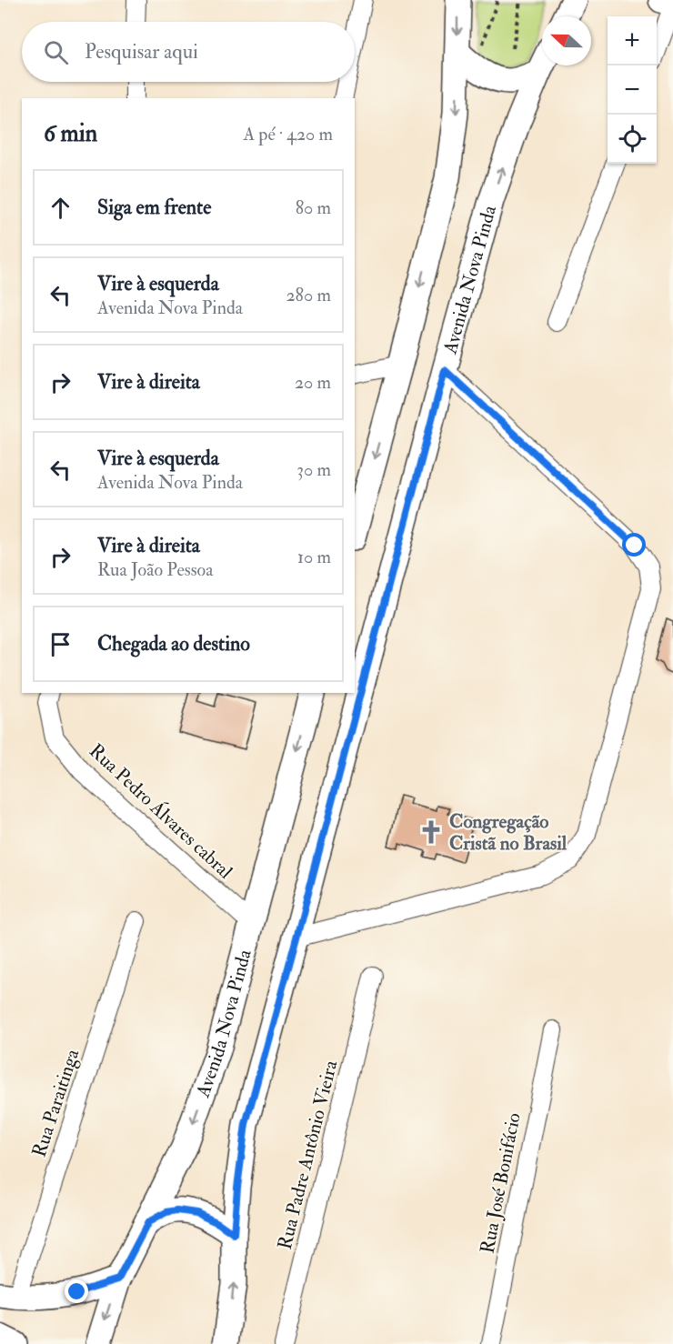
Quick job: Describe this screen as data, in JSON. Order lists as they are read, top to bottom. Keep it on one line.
{"streets":{"street":["Avenida Nova Pinda","Rua Pedro Álvares cabral","Rua Paraitinga","Rua Padre Antônio Vieira","Rua José Bonifácio"]},"crossings":[["Avenida Nova Pinda","Rua Pedro Álvares cabral"]],"places":{"church":["Congregação Cristã no Brasil"]},"north":"left","page":{"map_buttons":["+","−"],"search":"Pesquisar aqui","heading":["6 min","A pé · 420 m"],"list":[["Siga em frente","80 m"],["Vire à esquerda","Avenida Nova Pinda","280 m"],["Vire à direita","20 m"],["Vire à esquerda","Avenida Nova Pinda","30 m"],["Vire à direita","Rua João Pessoa","10 m"],"Chegada ao destino"]}}
